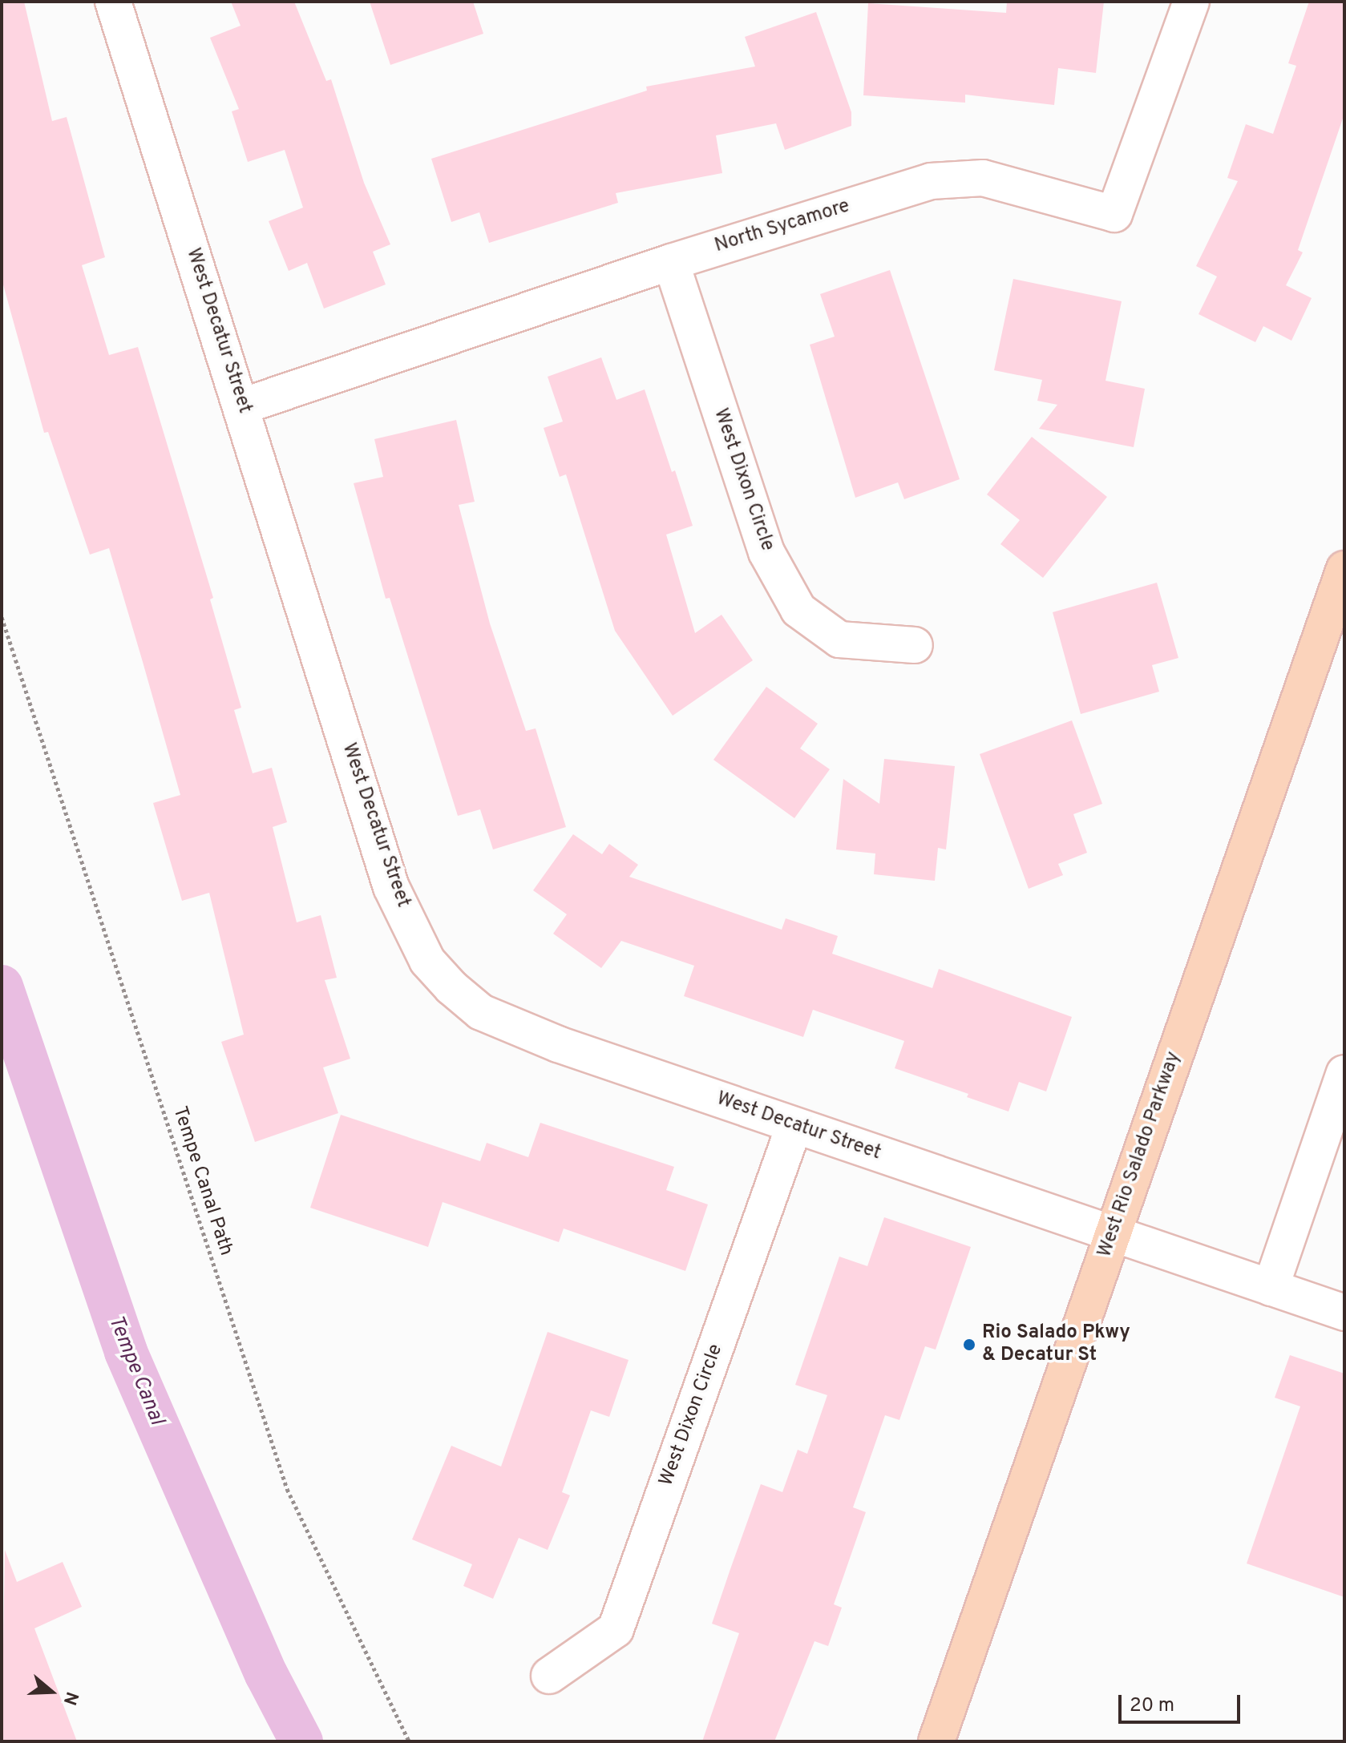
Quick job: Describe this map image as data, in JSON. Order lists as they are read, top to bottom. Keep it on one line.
{"streets":{"main road":["West Rio Salado Parkway"],"street":["North Sycamore","West Decatur Street","West Dixon Circle"],"path":["Tempe Canal Path"]},"crossings":[["North Sycamore","West Decatur Street"],["North Sycamore","West Dixon Circle"],["West Decatur Street","West Dixon Circle"],["West Decatur Street","West Rio Salado Parkway"]],"water":["Tempe Canal"],"places":["Rio Salado Pkwy & Decatur St"],"scale_bar":"20 m","north":"right"}
